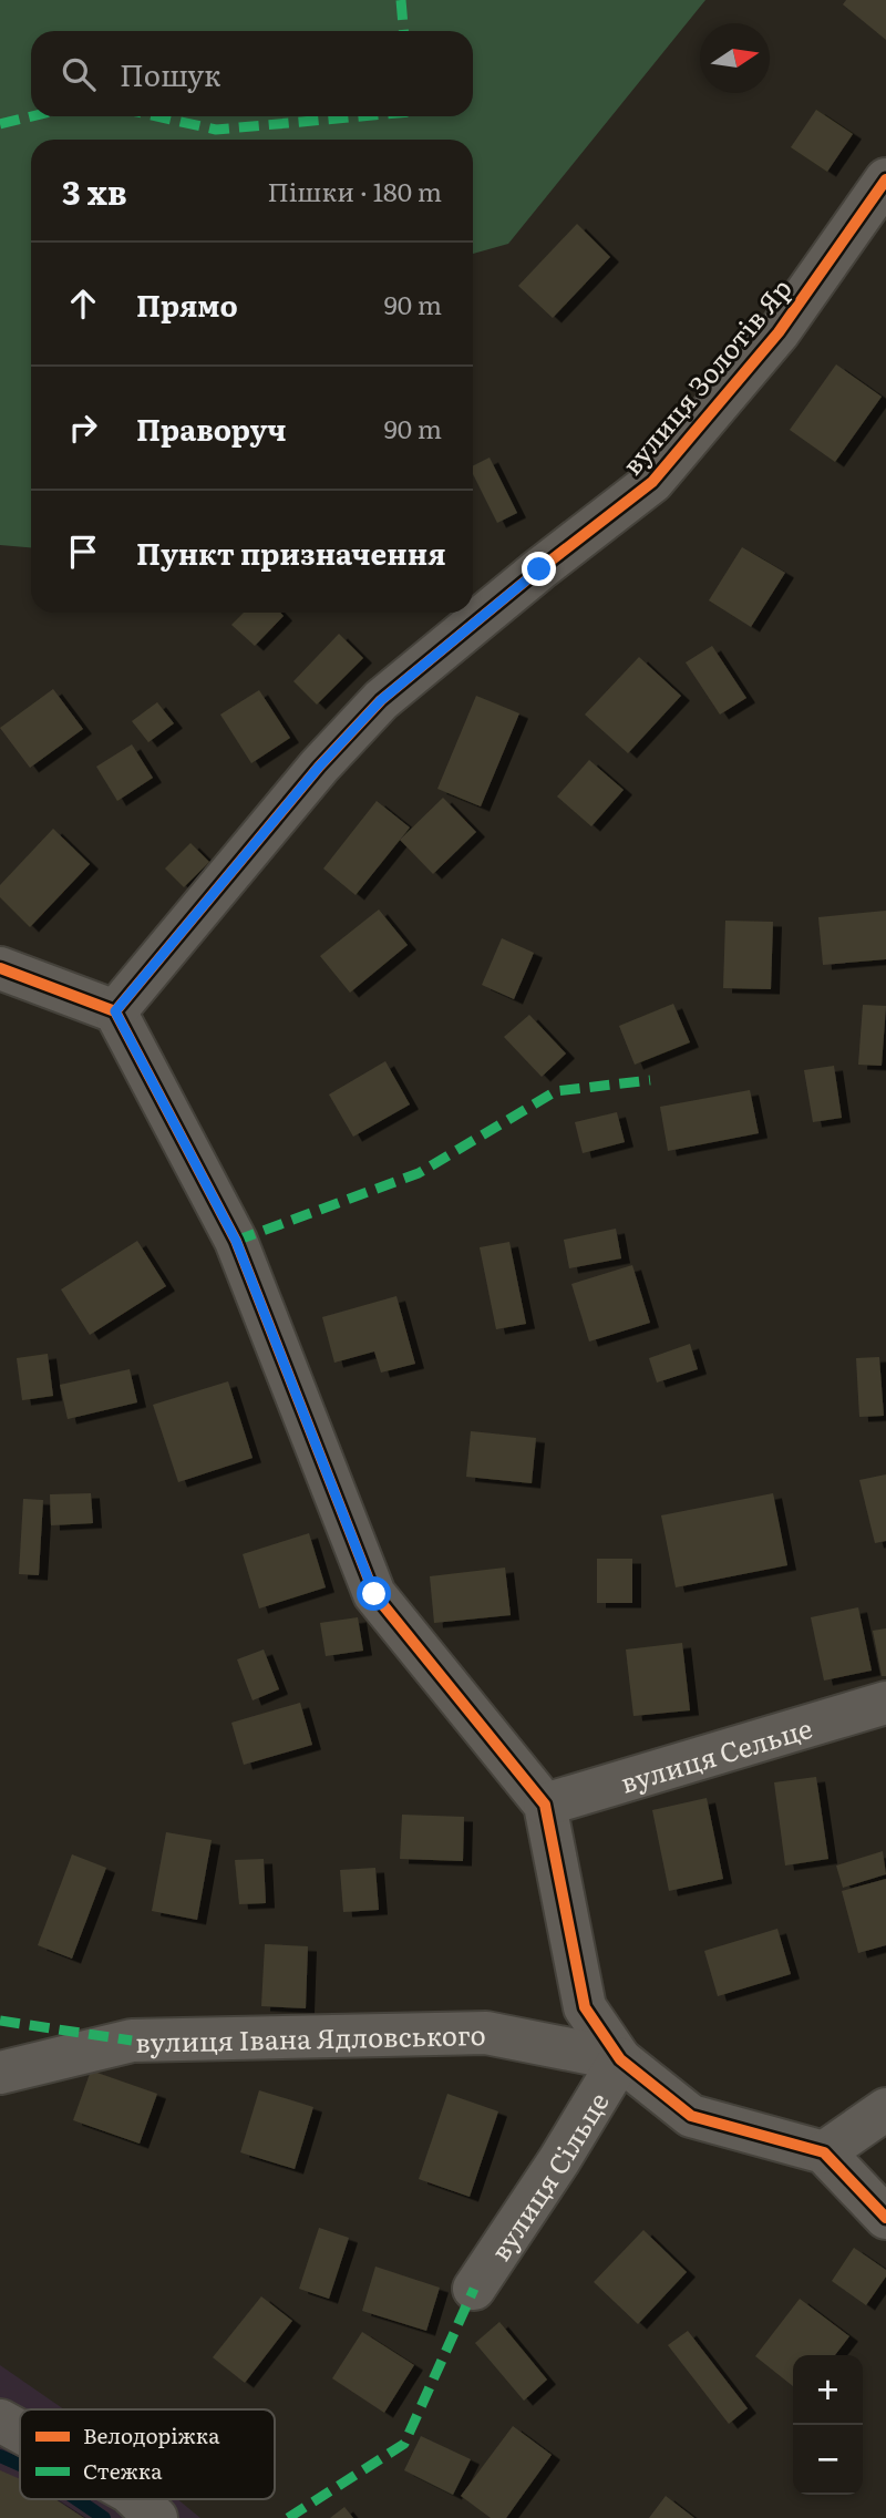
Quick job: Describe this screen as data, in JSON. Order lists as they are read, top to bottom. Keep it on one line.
{"streets":{"street":["вулиця Золотів Яр","вулиця Сельце","вулиця Івана Ядловського","вулиця Сільце"]},"crossings":[["вулиця Золотів Яр","вулиця Івана Ядловського"],["вулиця Сельце","вулиця Івана Ядловського"],["вулиця Івана Ядловського","вулиця Сільце"]],"legend":["Велодоріжка","Стежка"],"north":"right","page":{"search":"Пошук","heading":["3 хв","Пішки · 180 m"],"list":[["Прямо","90 m"],["Праворуч","90 m"],"Пункт призначення"],"map_buttons":["+","−"]}}
